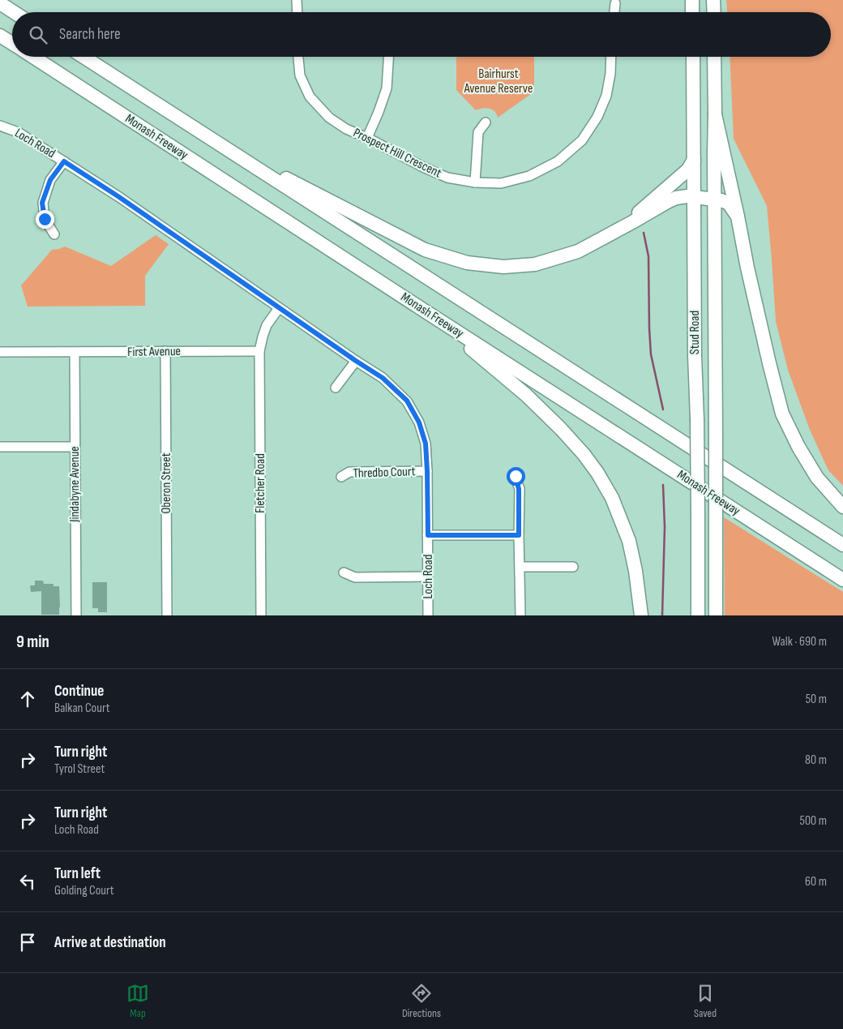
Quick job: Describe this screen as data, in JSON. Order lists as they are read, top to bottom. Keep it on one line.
{"streets":{"highway":["Monash Freeway","Stud Road"],"street":["Loch Road","Prospect Hill Crescent","First Avenue","Thredbo Court","Oberon Street","Fletcher Road","Jindabyne Avenue"]},"crossings":[["Loch Road","Thredbo Court"],["First Avenue","Oberon Street"],["First Avenue","Fletcher Road"],["First Avenue","Jindabyne Avenue"]],"parks":["Bairhurst Avenue Reserve"],"page":{"search":"Search here","heading":["9 min","Walk · 690 m"],"list":[["Continue","Balkan Court","50 m"],["Turn right","Tyrol Street","80 m"],["Turn right","Loch Road","500 m"],["Turn left","Golding Court","60 m"],"Arrive at destination"],"nav":["Map","Directions","Saved"]}}
